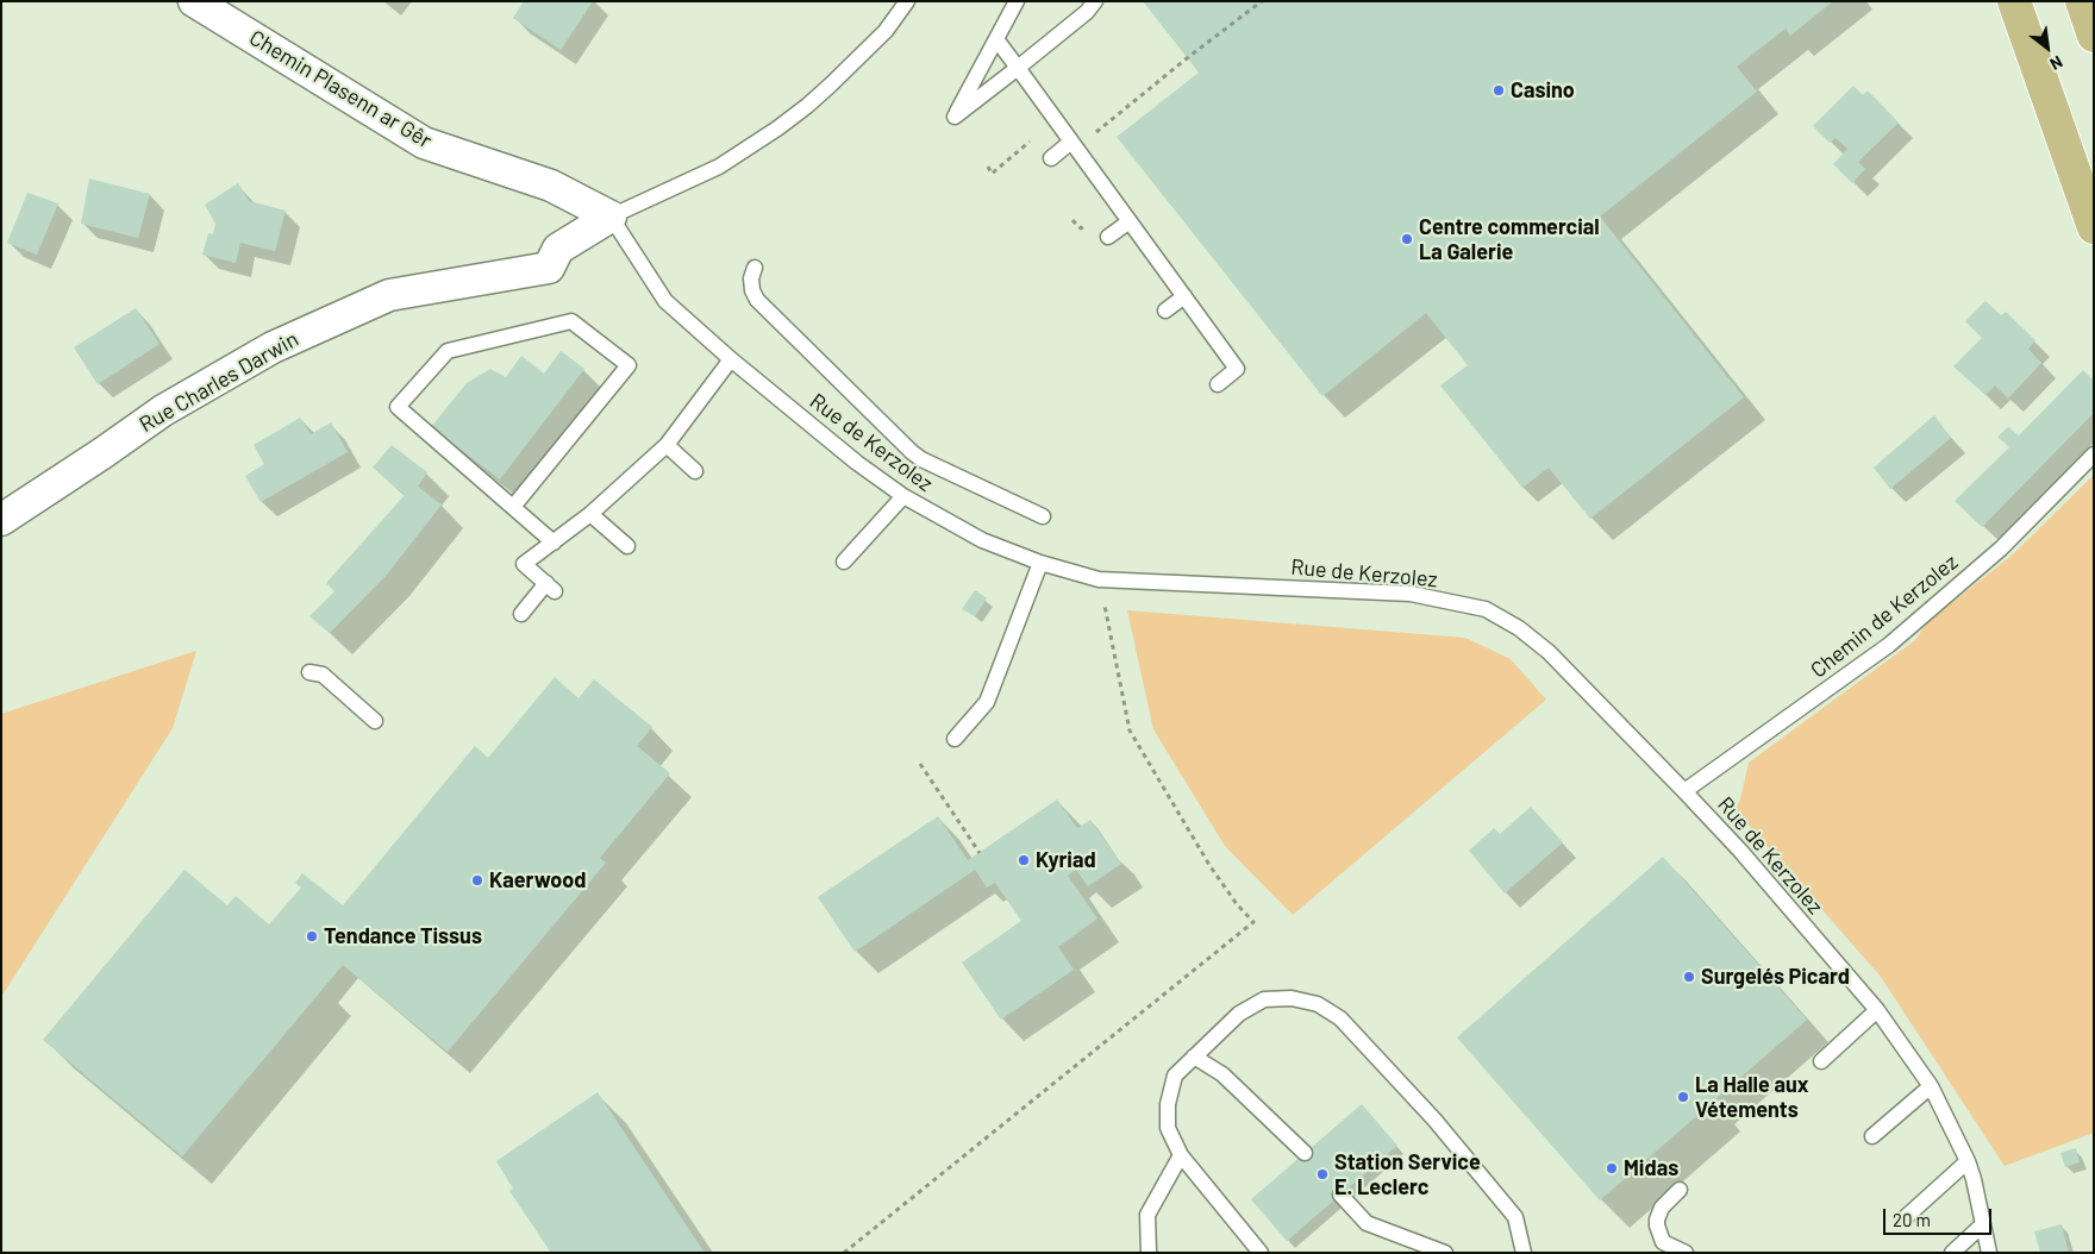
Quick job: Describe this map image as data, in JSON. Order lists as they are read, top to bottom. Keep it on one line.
{"streets":{"street":["Chemin Plasenn ar Gêr","Rue Charles Darwin"],"lane":["Rue de Kerzolez","Chemin de Kerzolez"]},"crossings":[["Chemin Plasenn ar Gêr","Rue Charles Darwin"],["Chemin Plasenn ar Gêr","Rue de Kerzolez"],["Rue Charles Darwin","Rue de Kerzolez"],["Rue de Kerzolez","Chemin de Kerzolez"]],"places":["Casino","Centre commercial La Galerie","Kyriad","Kaerwood","Tendance Tissus","Surgelés Picard","La Halle aux Vétements","Midas","Station Service E. Leclerc"],"scale_bar":"20 m","north":"bottom right"}
